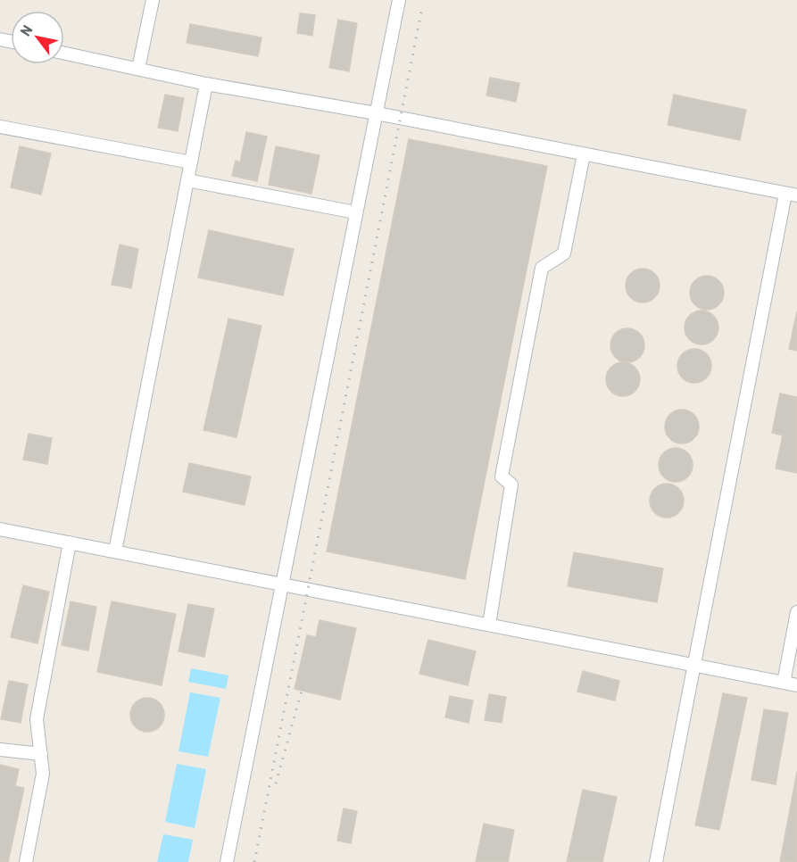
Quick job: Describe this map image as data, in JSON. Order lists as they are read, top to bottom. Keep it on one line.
{"north":"top left"}
